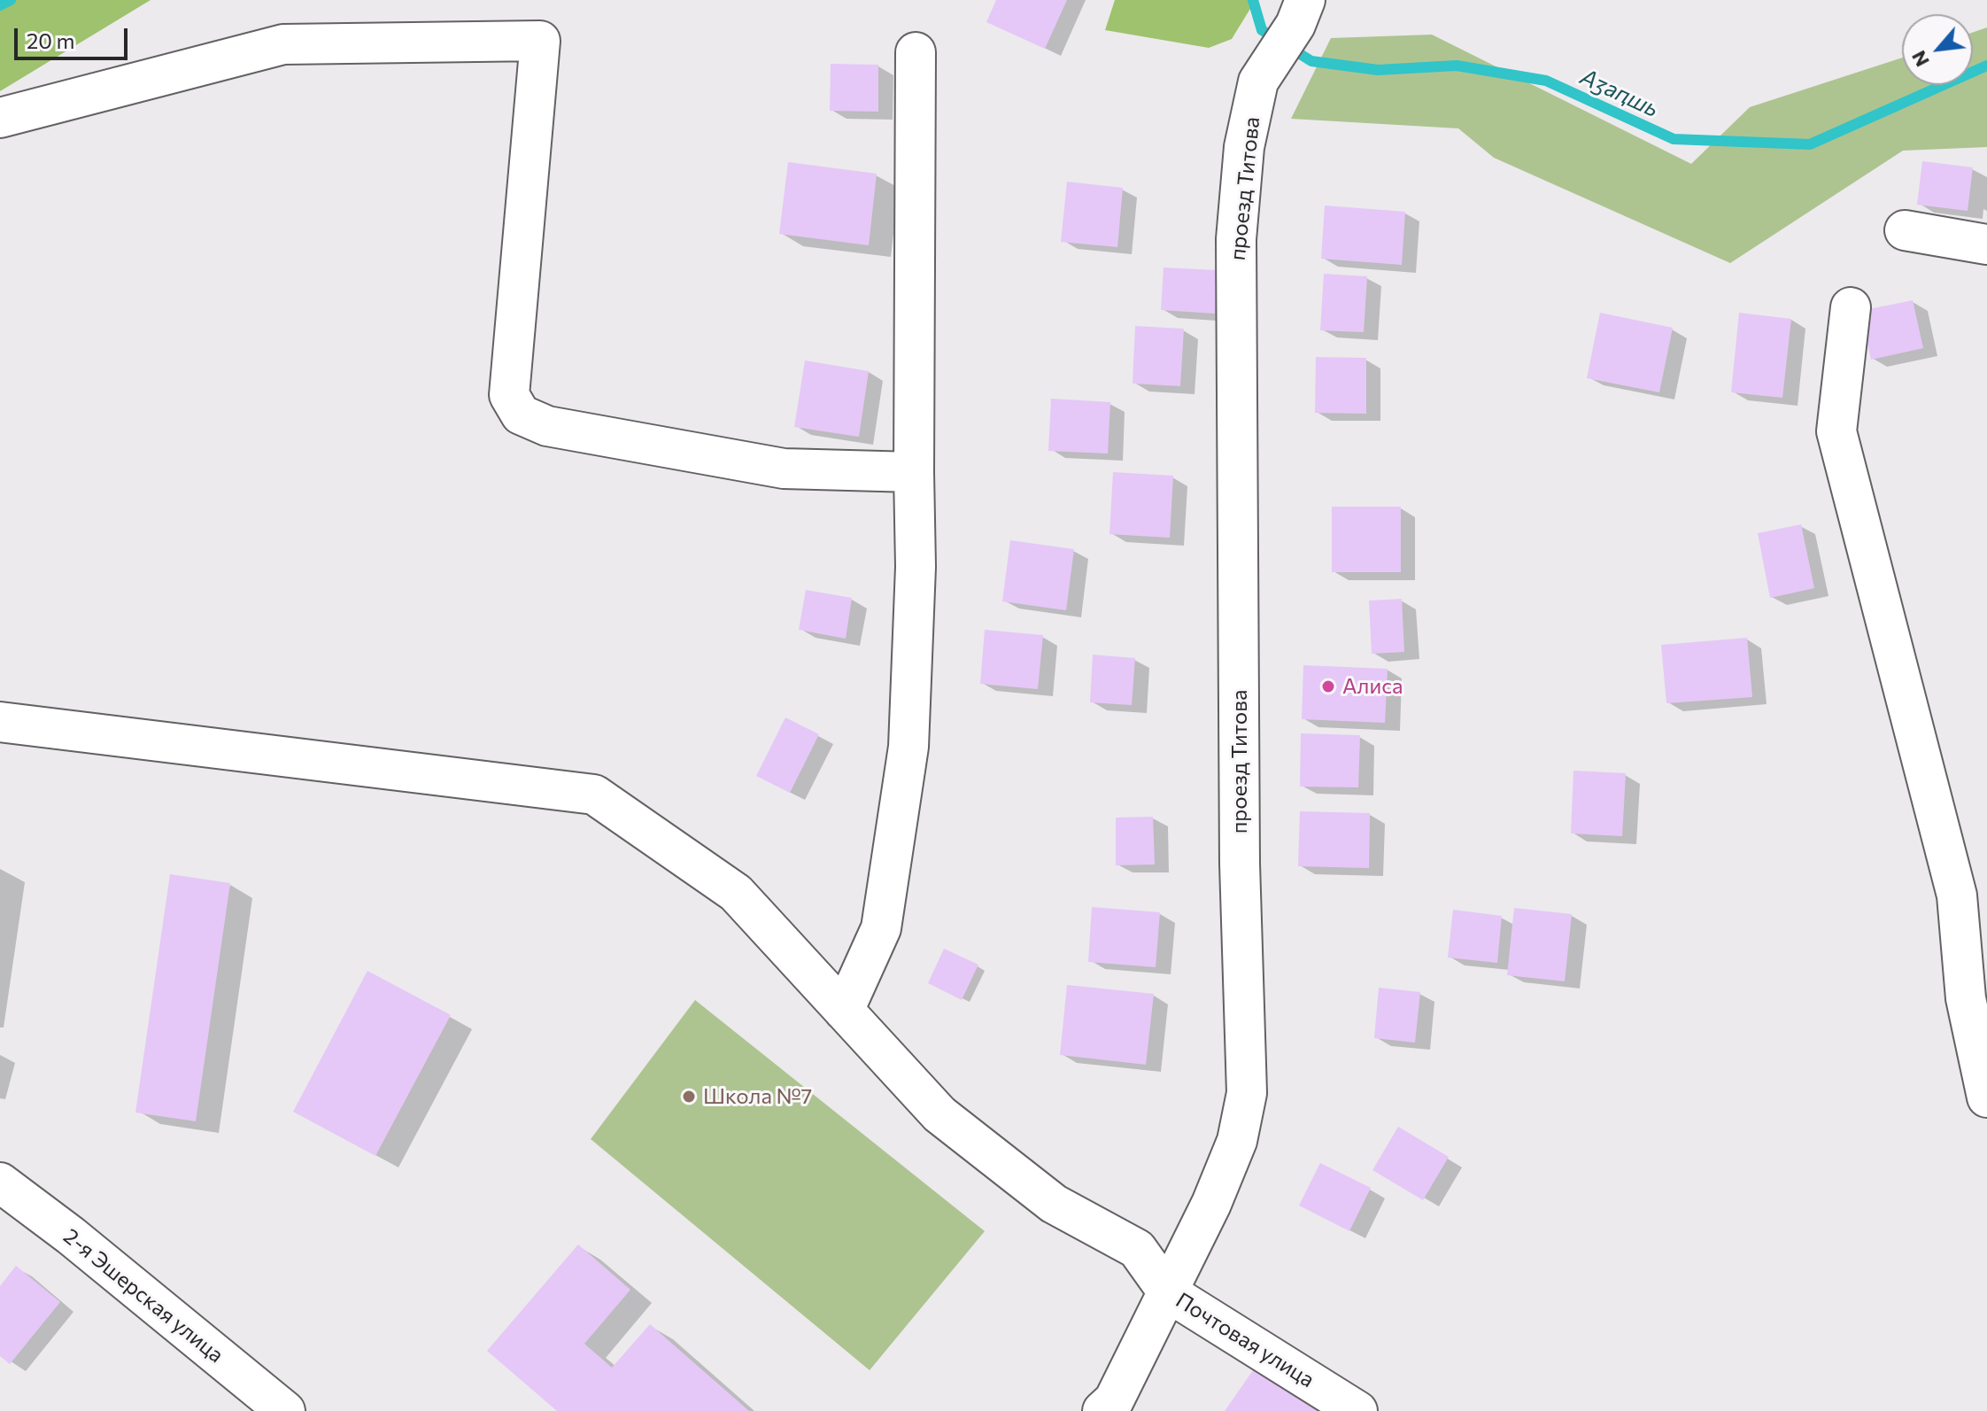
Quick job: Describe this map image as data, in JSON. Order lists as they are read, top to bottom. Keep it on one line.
{"streets":{"street":["проезд Титова","2-я Эшерская улица","Почтовая улица"]},"crossings":[["проезд Титова","Почтовая улица"]],"water":["Аӡаԥшь"],"places":["Алиса","Школа №7"],"scale_bar":"20 m","north":"bottom left"}
